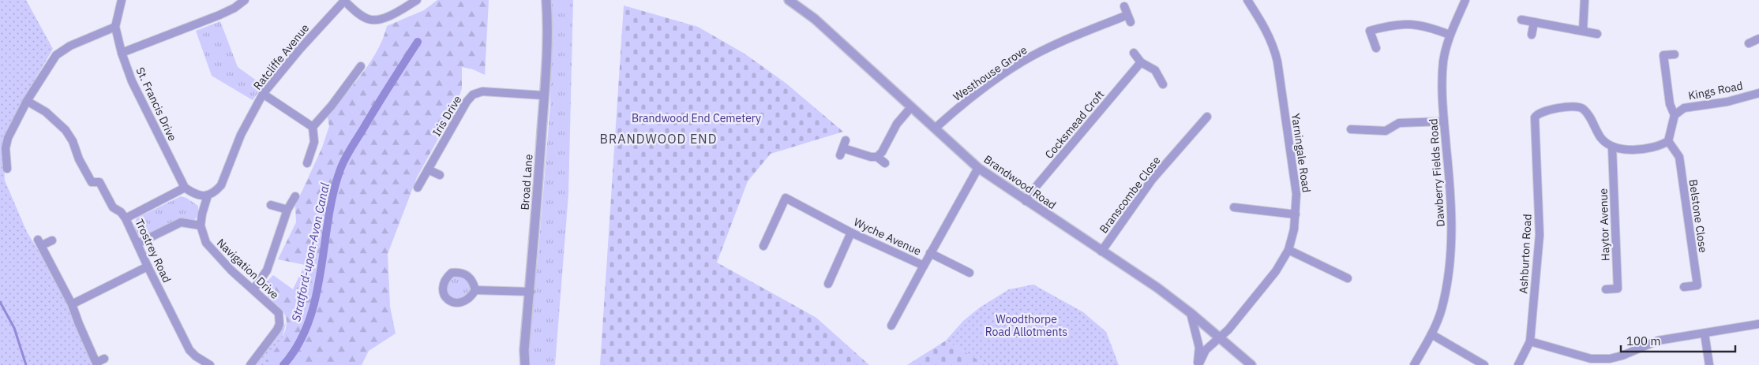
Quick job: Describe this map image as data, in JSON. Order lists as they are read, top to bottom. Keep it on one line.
{"streets":{"street":["Ratcliffe Avenue","Westhouse Grove","Kings Road","St. Francis Drive","Iris Drive","Cocksmead Croft","Yarningale Road","Dawberry Fields Road","Broad Lane","Brandwood Road","Branscombe Close","Belstone Close","Haytor Avenue","Wyche Avenue","Trostrey Road","Ashburton Road","Navigation Drive"]},"crossings":[["Westhouse Grove","Brandwood Road"],["Iris Drive","Broad Lane"],["Cocksmead Croft","Brandwood Road"],["Yarningale Road","Brandwood Road"],["Brandwood Road","Branscombe Close"],["Brandwood Road","Wyche Avenue"],["Haytor Avenue","Ashburton Road"]],"districts":["BRANDWOOD END"],"water":["Stratford-upon-Avon Canal"],"parks":["Brandwood End Cemetery","Woodthorpe Road Allotments"],"scale_bar":"100 m"}
